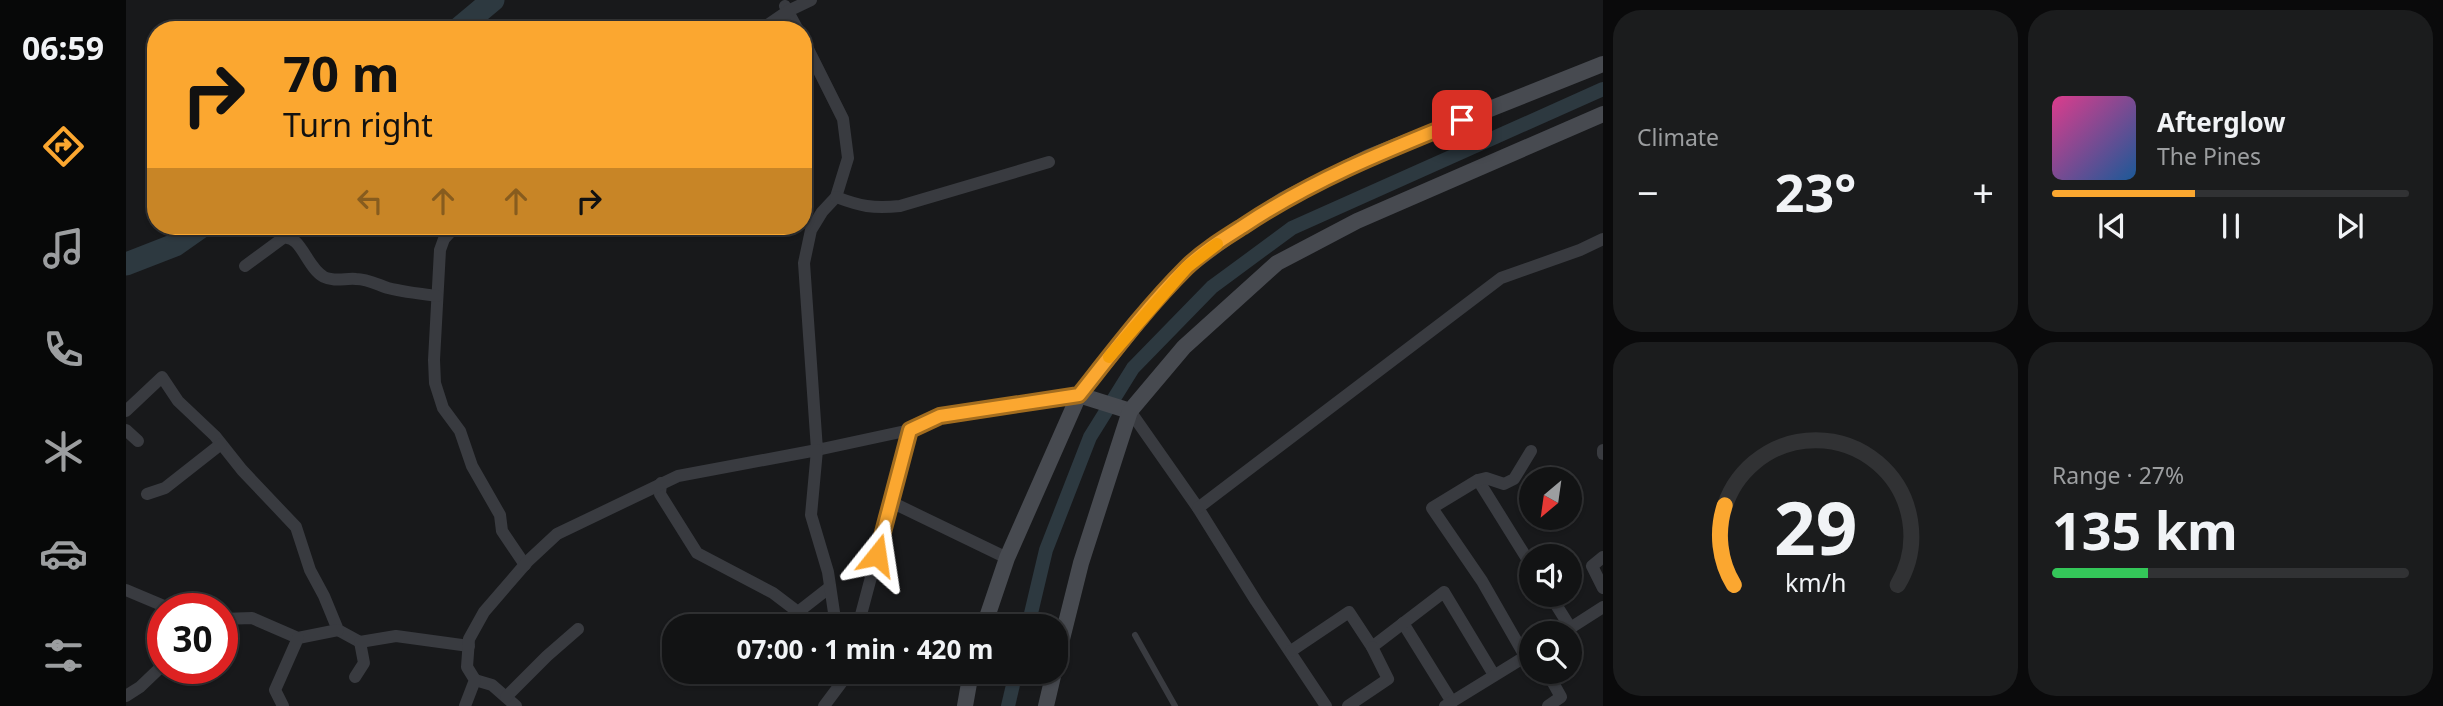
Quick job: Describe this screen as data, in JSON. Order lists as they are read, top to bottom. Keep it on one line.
{"north":"bottom left","page":{"tabs":"06:59","tile":["Climate",["Range · 27%","135 km"]],"turn":["70 m","Turn right"],"song":["Afterglow","The Pines"],"heat":["−","23°","+"],"limit":"30","trip":"07:00 · 1 min · 420 m","gauge":["29","km/h"]}}
